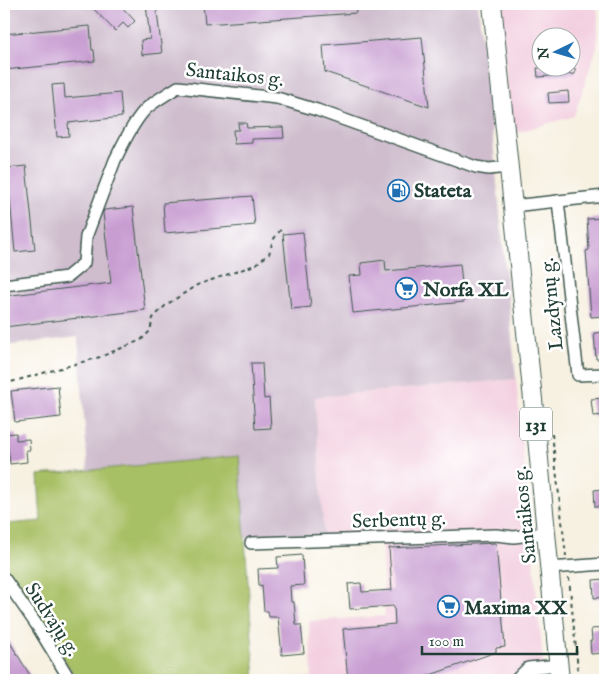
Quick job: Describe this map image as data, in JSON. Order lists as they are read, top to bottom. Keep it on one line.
{"streets":{"main road":["Santaikos g.","131"],"street":["Lazdynų g.","Serbentų g.","Sudvajų g."]},"crossings":[["Santaikos g.","Serbentų g."]],"places":{"fuel station":["Stateta"],"supermarket":["Norfa XL","Maxima XX"]},"scale_bar":"100 m","north":"left"}
